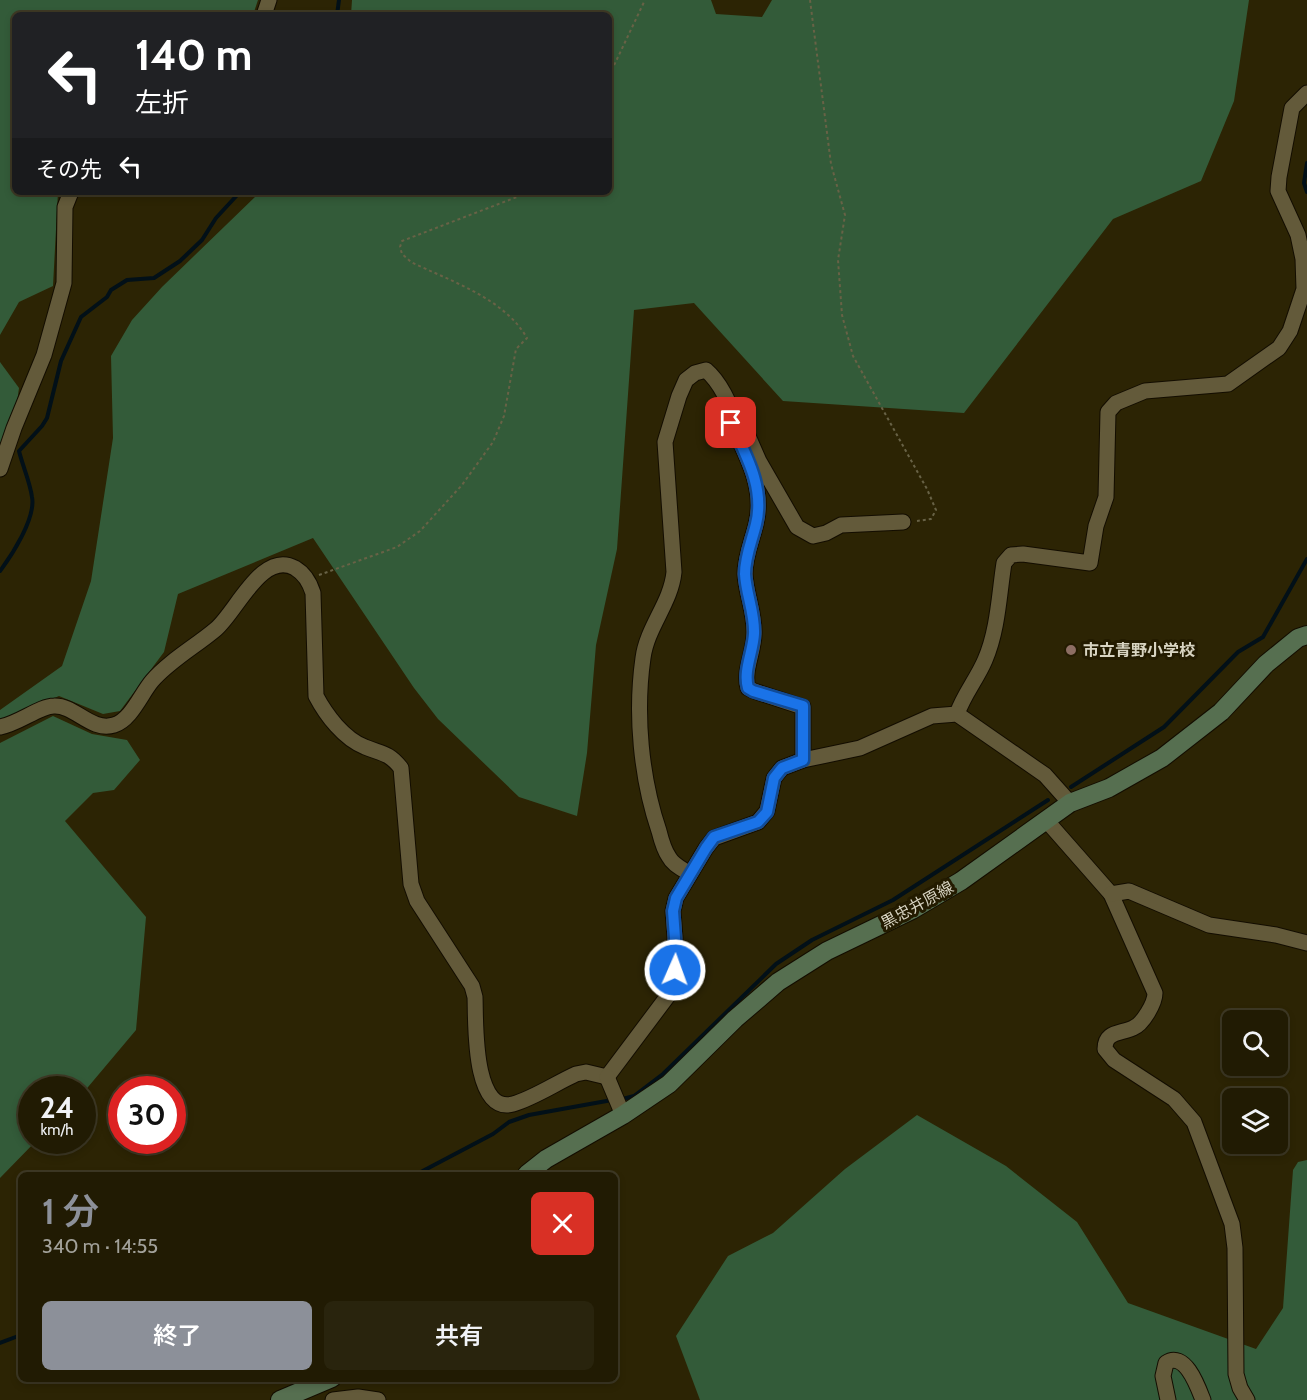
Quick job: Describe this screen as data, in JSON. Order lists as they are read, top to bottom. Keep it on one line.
{"streets":{"main road":["黒忠井原線"]},"places":["市立青野小学校"],"page":{"turn":["140 m","左折"],"then":"その先","speed":"24 km/h","limit":"30","heading":["1 分","340 m · 14:55"],"buttons":["終了","共有"]}}
